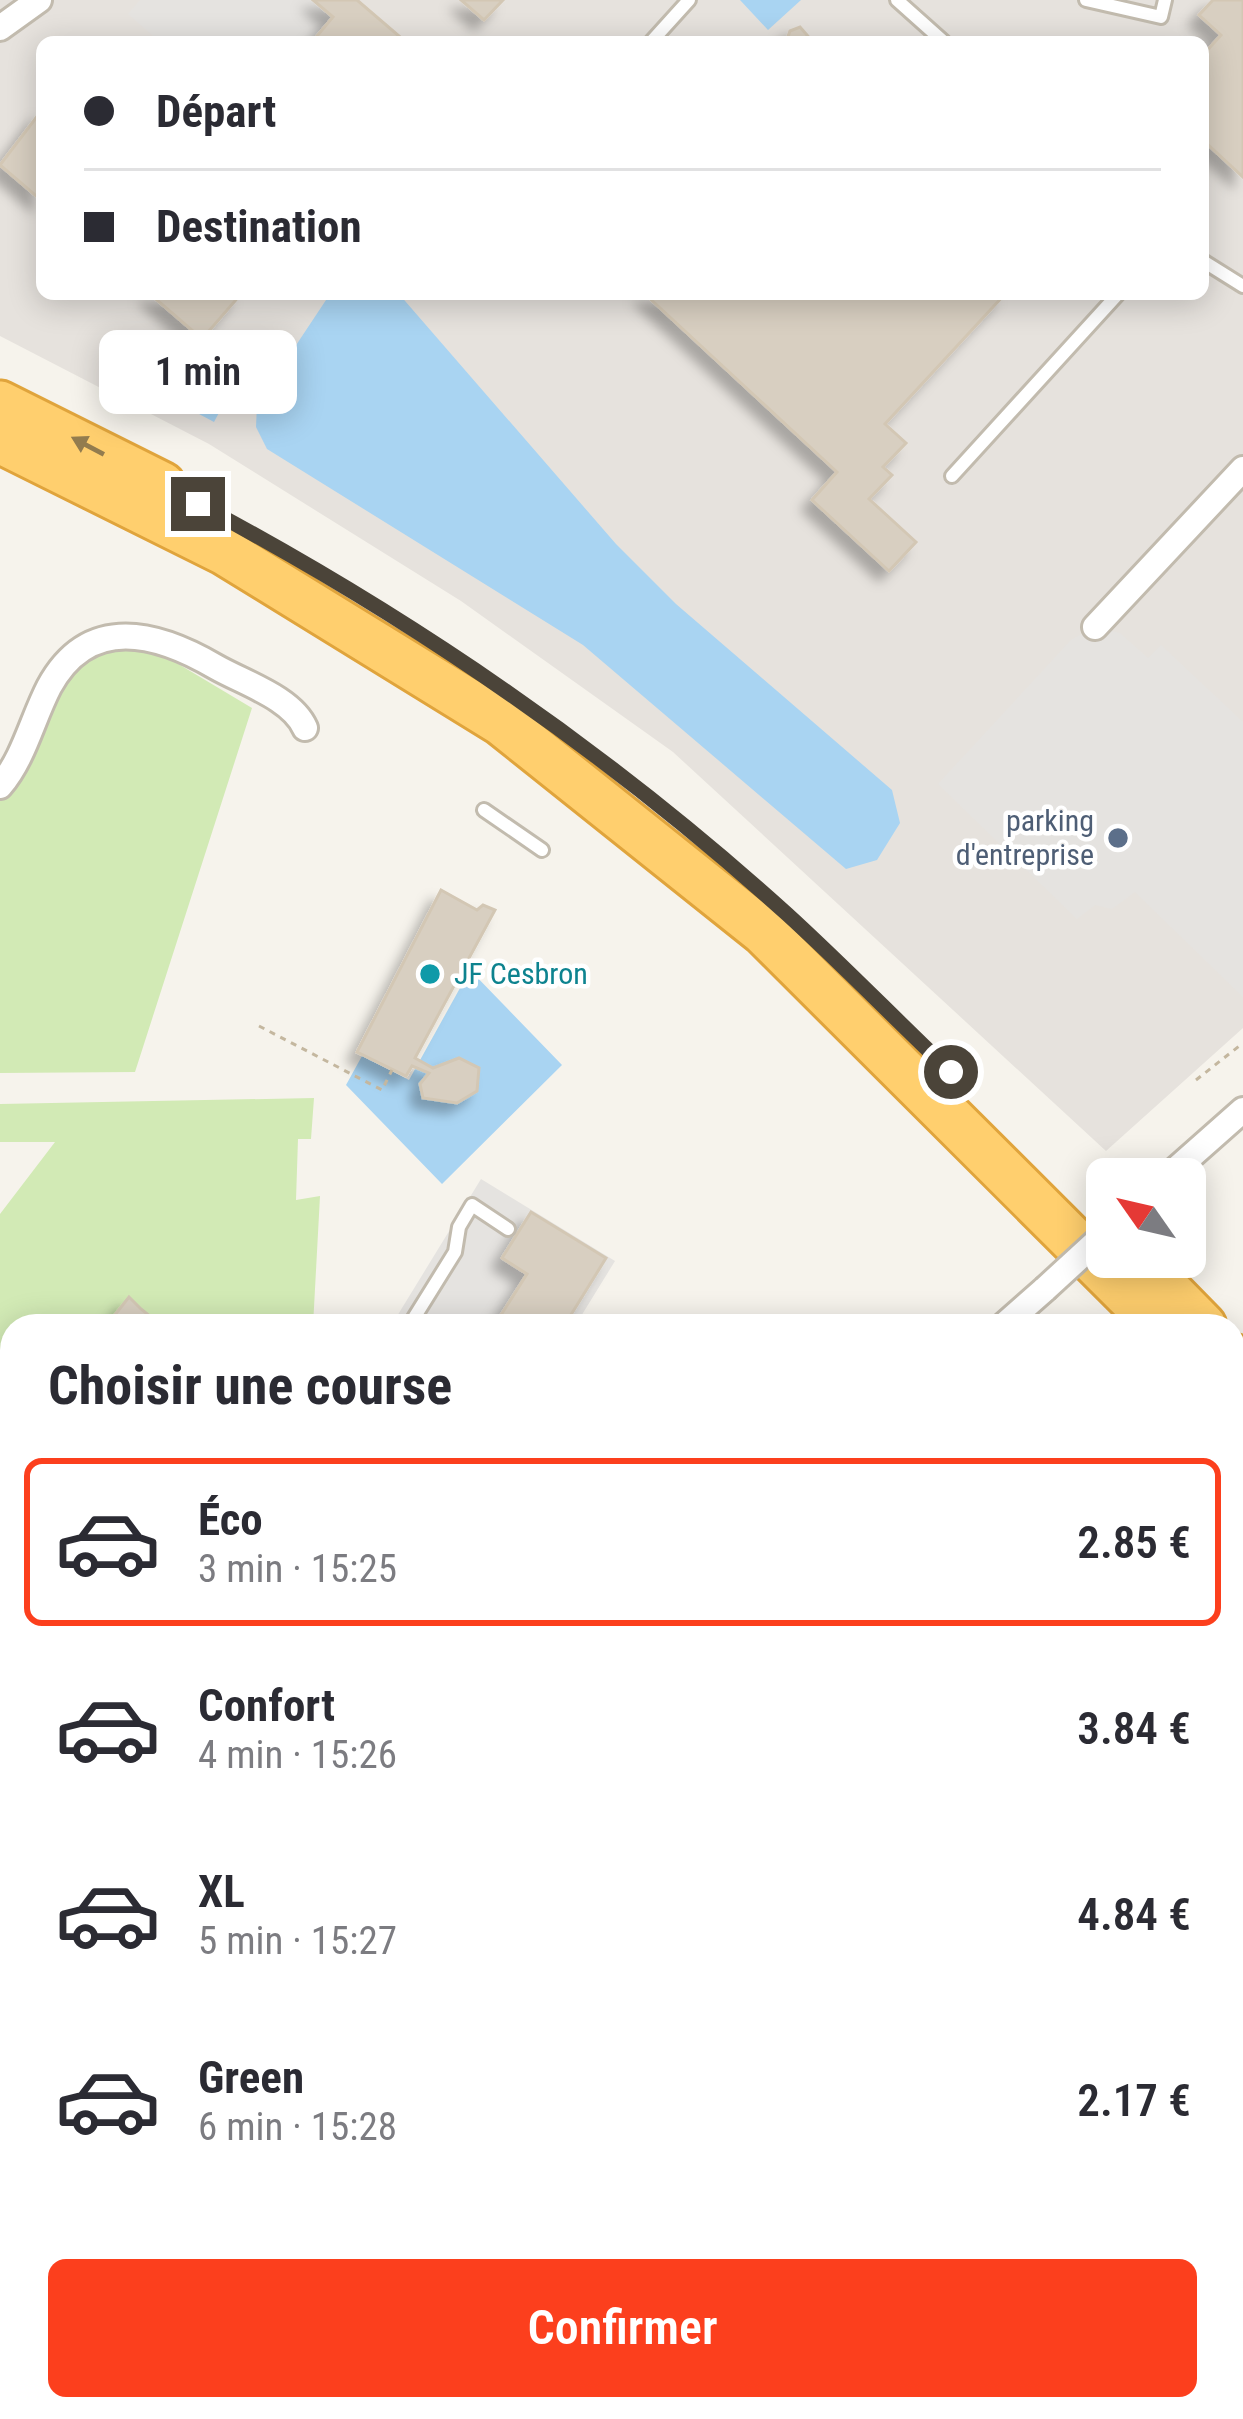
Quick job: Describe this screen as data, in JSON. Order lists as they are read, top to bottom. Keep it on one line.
{"places":["parking d'entreprise","JF Cesbron"],"north":"top left","page":{"banner":["Départ","Destination"],"bubble":"1 min","heading":"Choisir une course","list":[{"name":"Éco","note":"3 min · 15:25","value":"2.85 €"},{"name":"Confort","note":"4 min · 15:26","value":"3.84 €"},{"name":"XL","note":"5 min · 15:27","value":"4.84 €"},{"name":"Green","note":"6 min · 15:28","value":"2.17 €"}],"buttons":"Confirmer"}}
